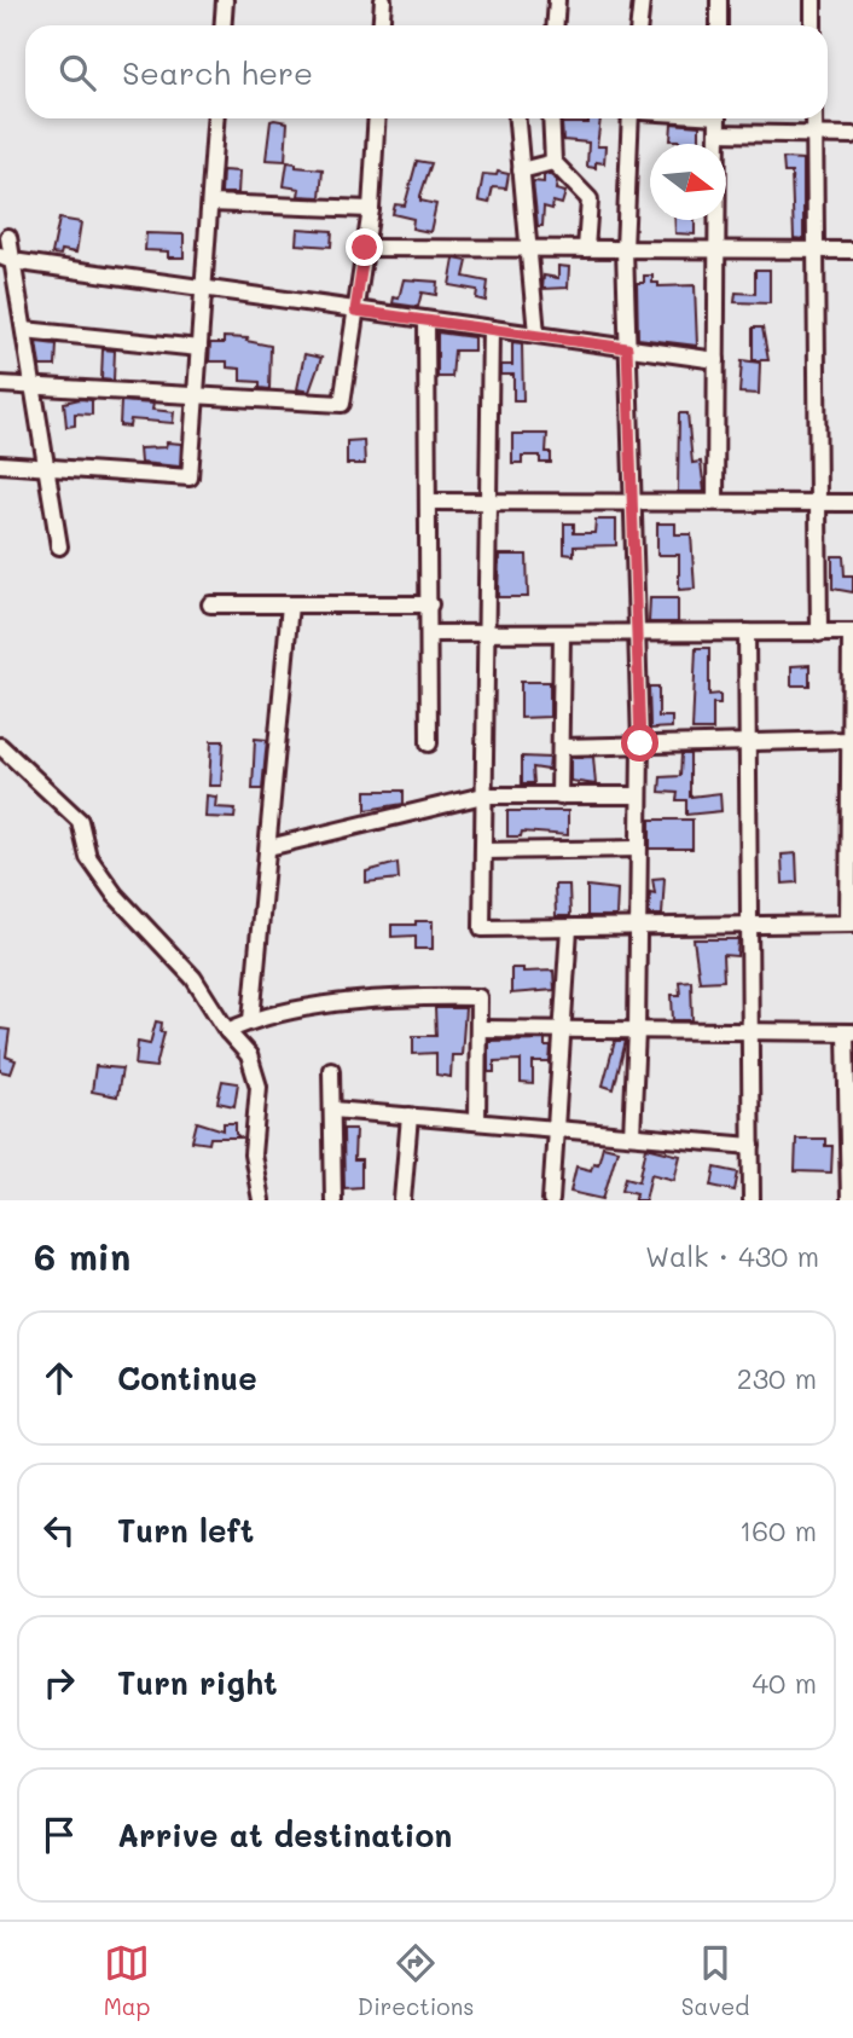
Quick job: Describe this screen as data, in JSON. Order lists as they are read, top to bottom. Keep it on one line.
{"north":"right","page":{"search":"Search here","heading":["6 min","Walk · 430 m"],"list":[["Continue","230 m"],["Turn left","160 m"],["Turn right","40 m"],"Arrive at destination"],"nav":["Map","Directions","Saved"]}}
